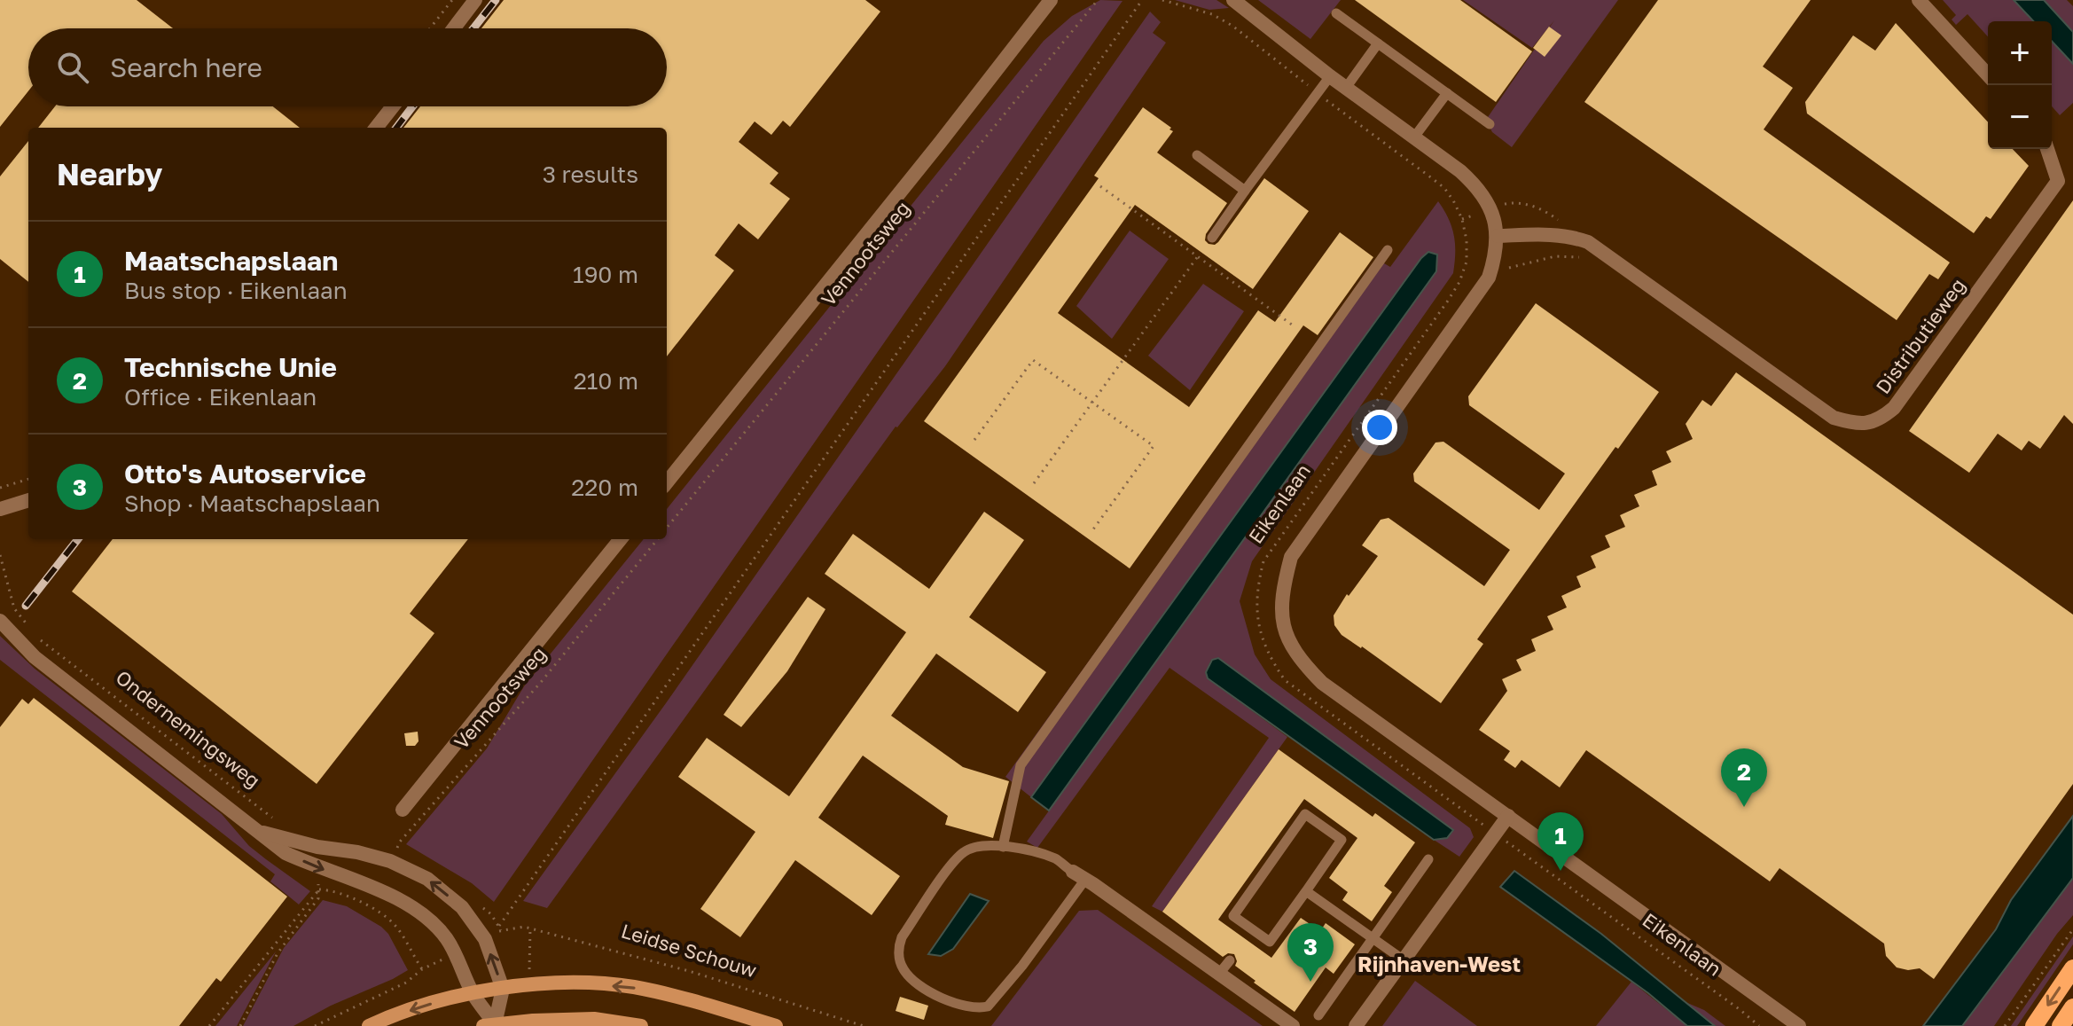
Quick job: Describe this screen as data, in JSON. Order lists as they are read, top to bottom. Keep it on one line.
{"streets":{"street":["Vennootsweg","Distributieweg","Eikenlaan","Ondernemingsweg"],"path":["Leidse Schouw"]},"crossings":[["Distributieweg","Eikenlaan"]],"districts":["Rijnhaven-West"],"page":{"map_buttons":["+","−"],"search":"Search here","heading":["Nearby","3 results"],"list":[{"mark":"1","name":"Maatschapslaan","note":"Bus stop · Eikenlaan","value":"190 m"},{"mark":"2","name":"Technische Unie","note":"Office · Eikenlaan","value":"210 m"},{"mark":"3","name":"Otto's Autoservice","note":"Shop · Maatschapslaan","value":"220 m"}],"pins":["2","1","3"]}}
